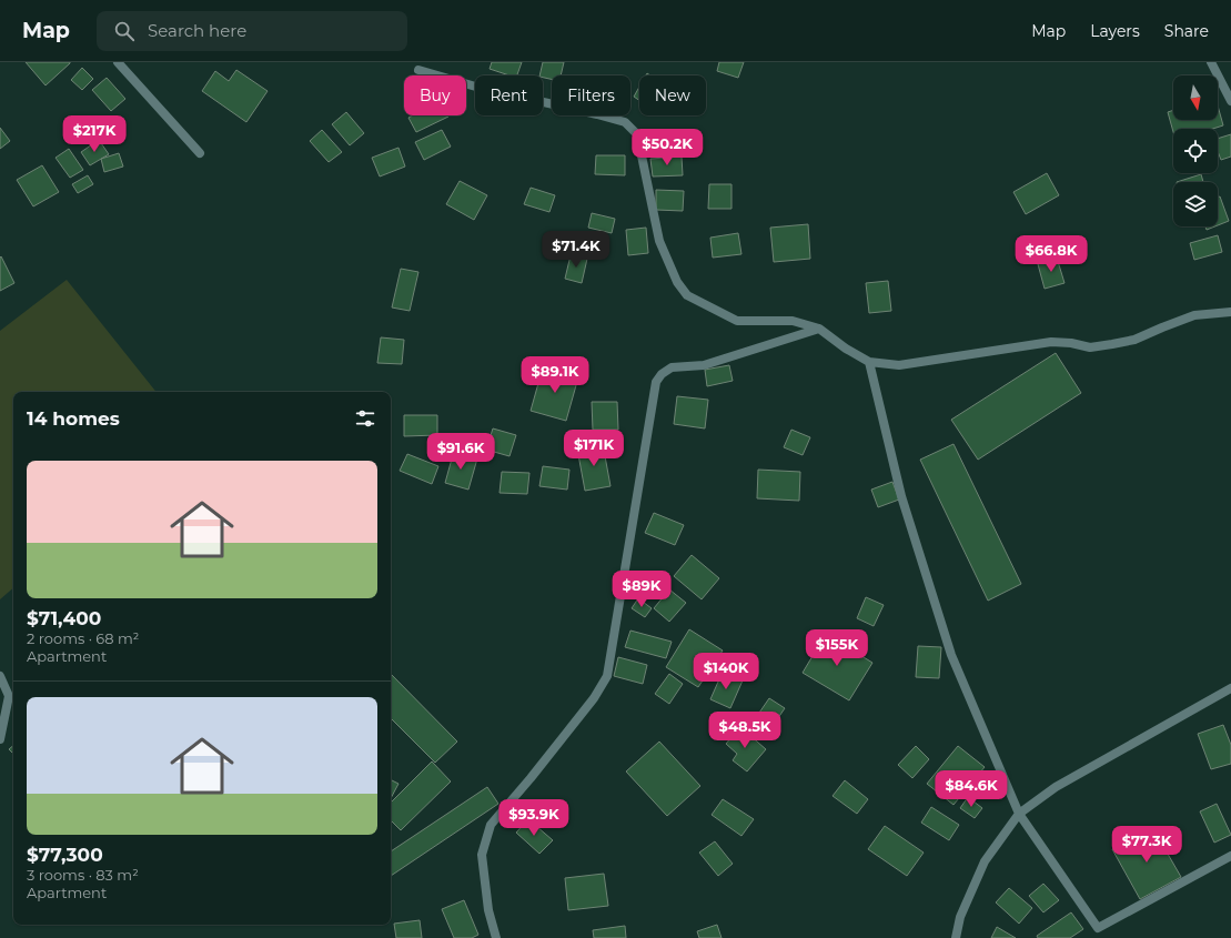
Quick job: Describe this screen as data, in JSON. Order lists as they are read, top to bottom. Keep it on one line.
{"north":"bottom","page":{"header":"Map","search":"Search here","nav":["Map","Layers","Share"],"chip":["Buy","Rent","Filters","New"],"price":["$217K","$50.2K","$71.4K","$66.8K","$89.1K","$171K","$91.6K","$89K","$155K","$140K","$48.5K","$84.6K","$93.9K","$77.3K"],"heading":"14 homes","list":[{"name":"$71,400","note":"2 rooms · 68 m² · Apartment"},{"name":"$77,300","note":"3 rooms · 83 m² · Apartment"}]}}
